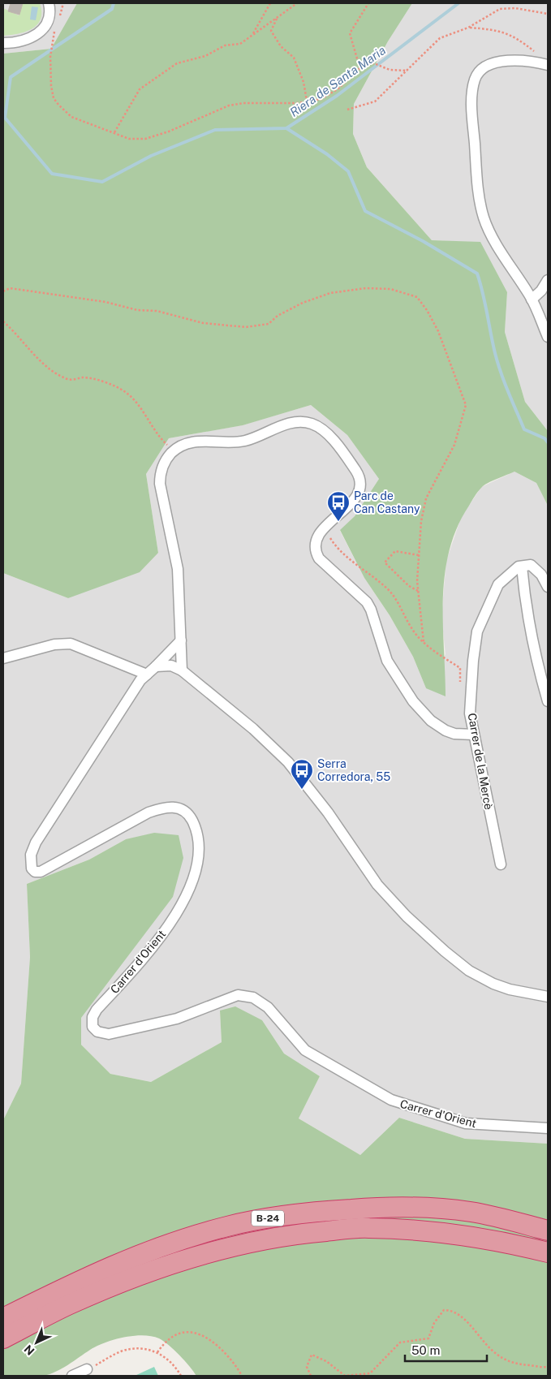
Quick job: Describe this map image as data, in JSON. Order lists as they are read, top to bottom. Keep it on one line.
{"streets":{"highway":["B-24"],"street":["Carrer de la Mercè","Carrer d'Orient"]},"water":["Riera de Santa Maria"],"places":{"bus stop":["Parc de Can Castany","Serra Corredora, 55"]},"scale_bar":"50 m","north":"bottom left"}
